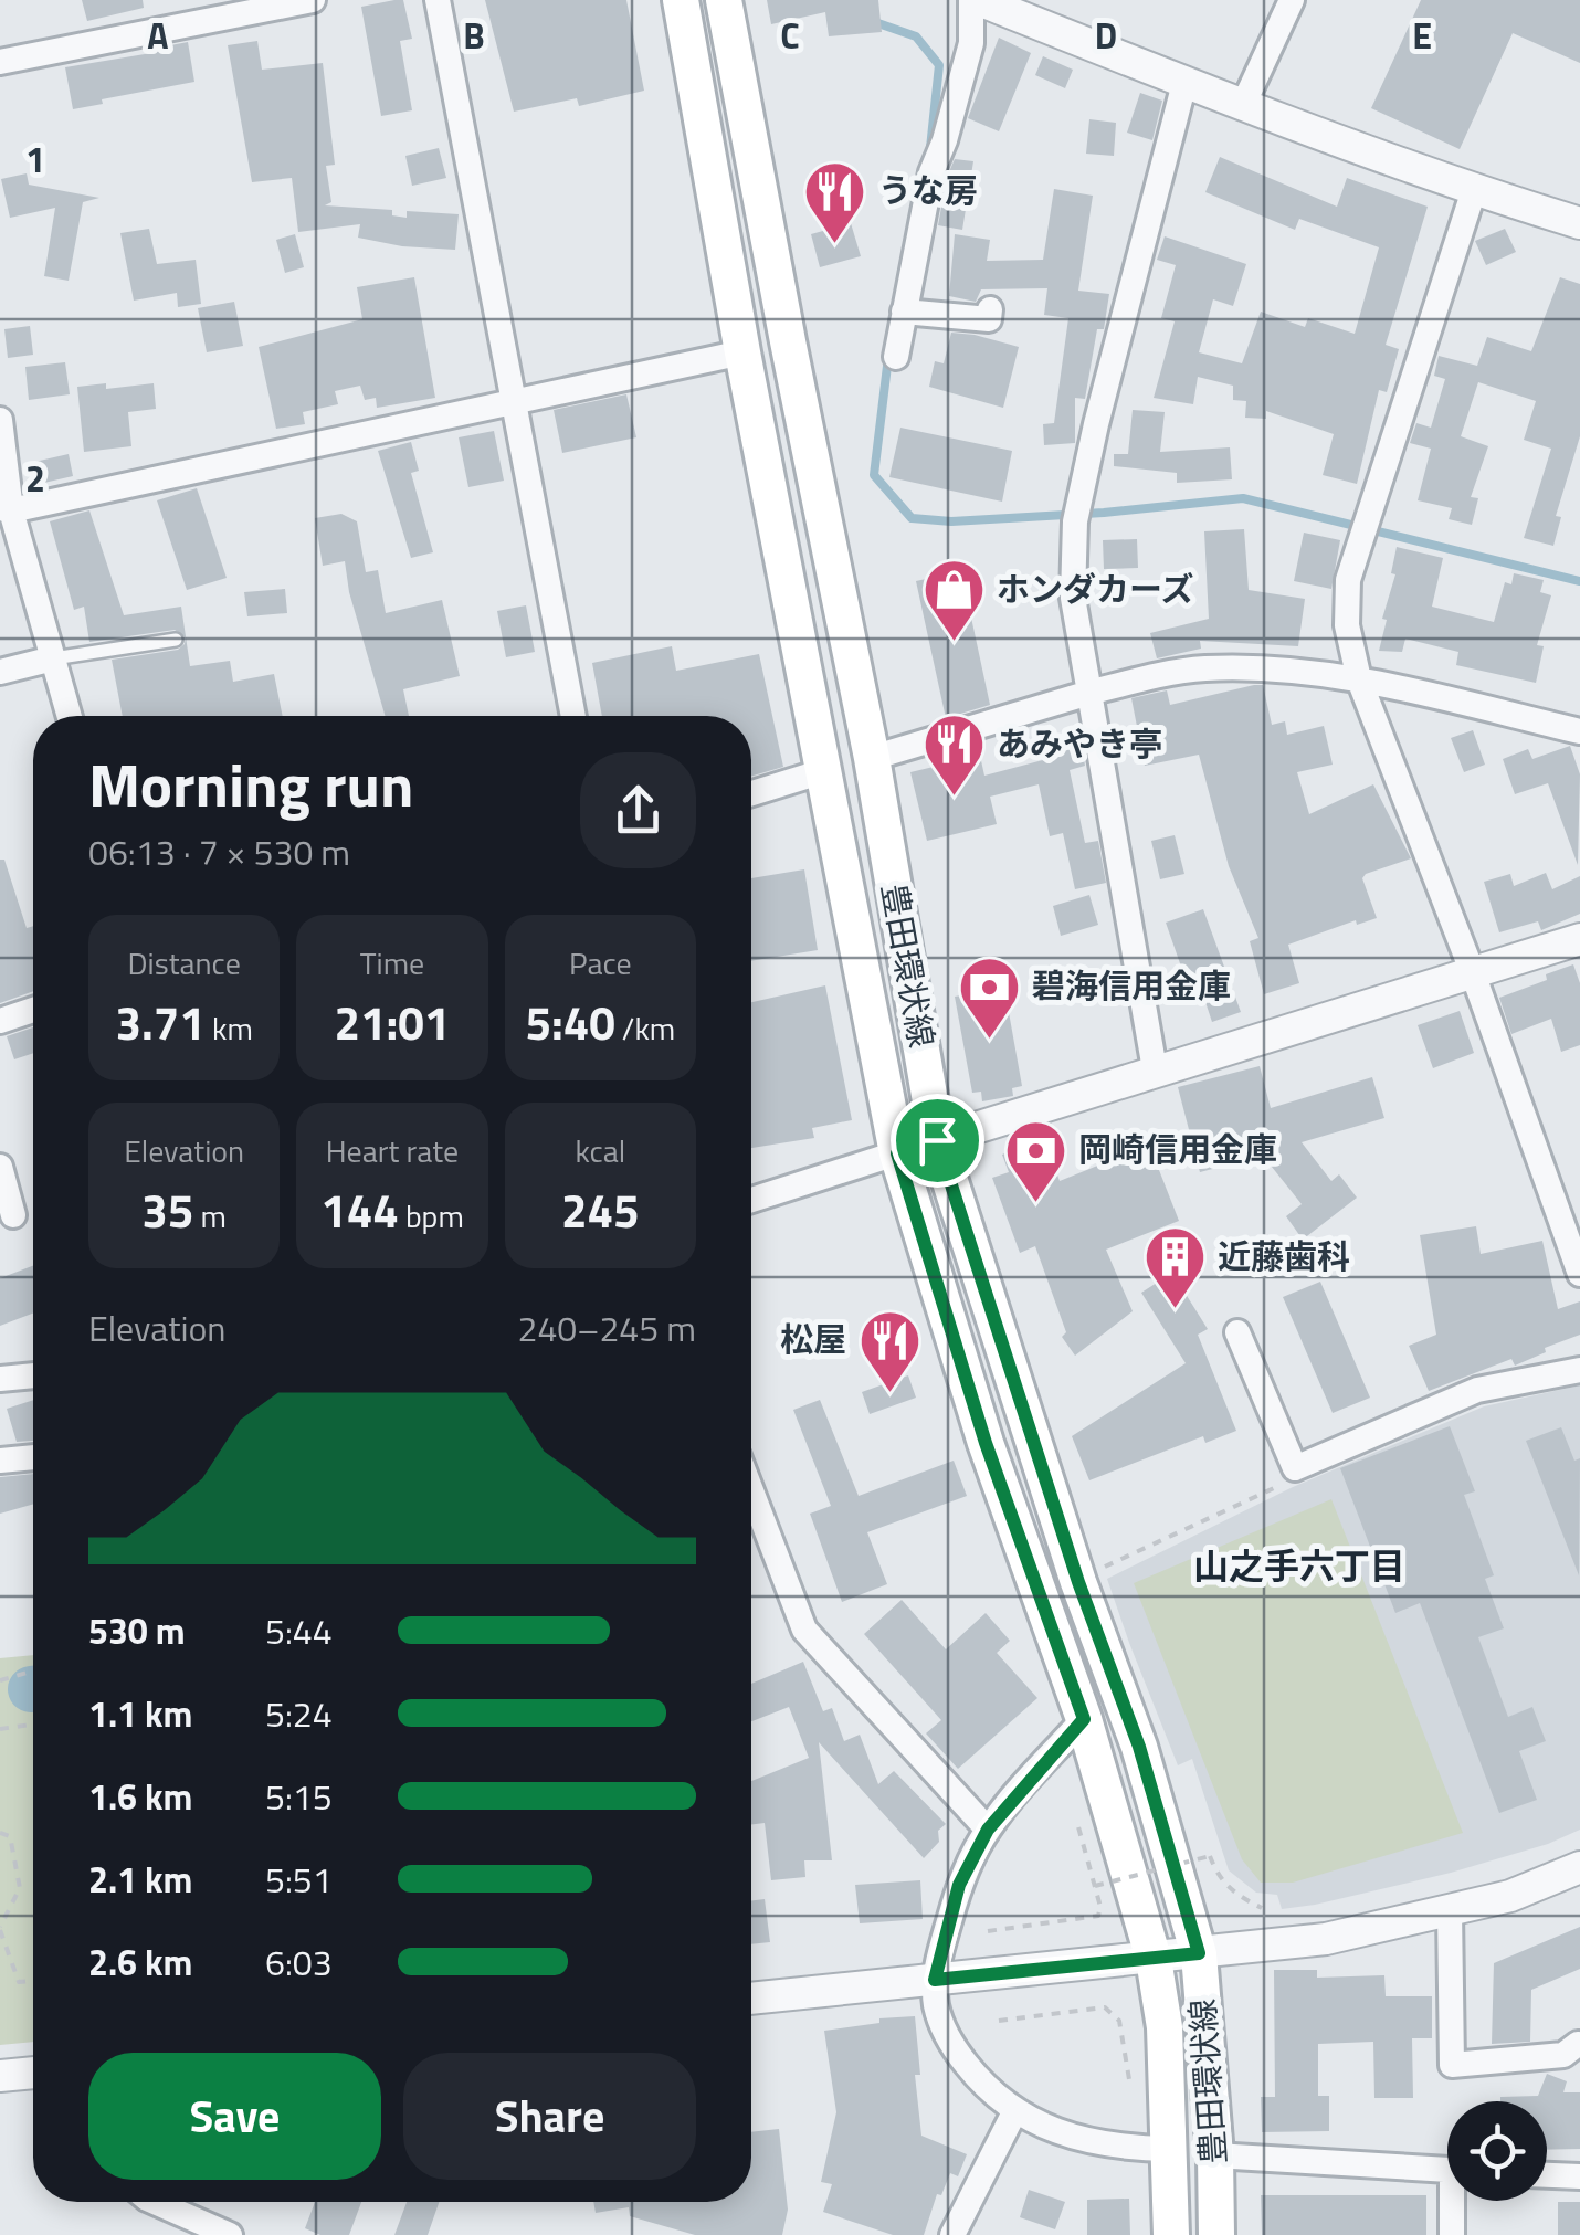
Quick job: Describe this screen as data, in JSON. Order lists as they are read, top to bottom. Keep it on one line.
{"streets":{"main road":["豊田環状線"]},"districts":["山之手六丁目"],"places":{"restaurant":["うな房","あみやき亭","松屋"],"shop":["ホンダカーズ"],"bank":["碧海信用金庫","岡崎信用金庫"],"building":["近藤歯科"]},"page":{"heading":["Morning run","06:13 · 7 × 530 m"],"stats":[["Distance","3.71 km"],["Time","21:01"],["Pace","5:40 /km"],["Elevation","35 m"],["Heart rate","144 bpm"],["kcal","245"]],"chart":["Elevation","240–245 m"],"list":[{"name":"530 m","note":"5:44"},{"name":"1.1 km","note":"5:24"},{"name":"1.6 km","note":"5:15"},{"name":"2.1 km","note":"5:51"},{"name":"2.6 km","note":"6:03"}],"buttons":["Save","Share"]},"grid":{"columns":["A","B","C","D","E"],"rows":["1","2"]}}
